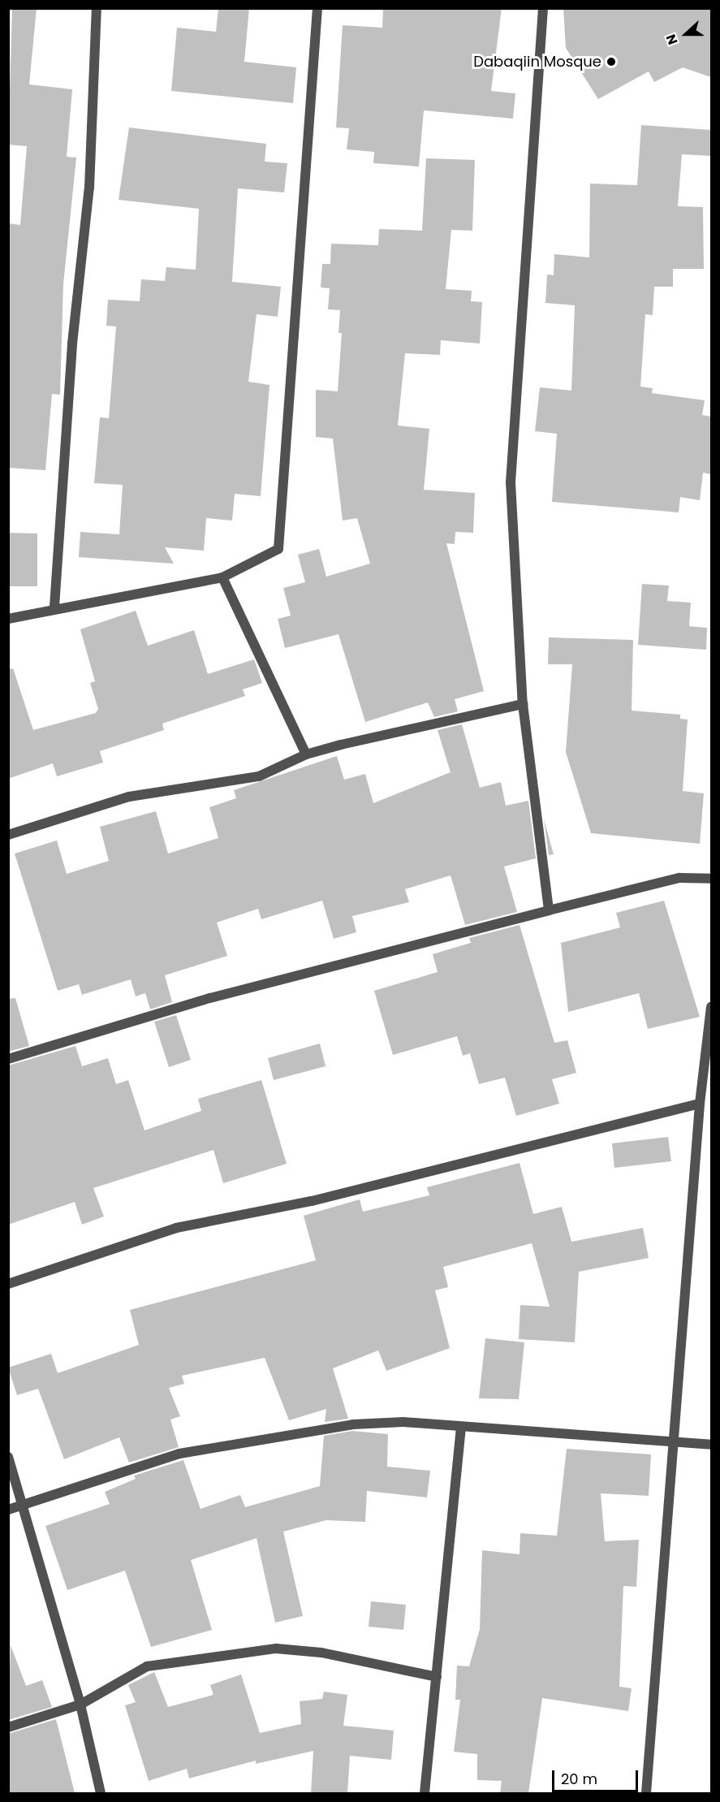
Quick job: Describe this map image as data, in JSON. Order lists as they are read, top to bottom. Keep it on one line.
{"places":["Dabaqiin Mosque"],"scale_bar":"20 m","north":"left"}
